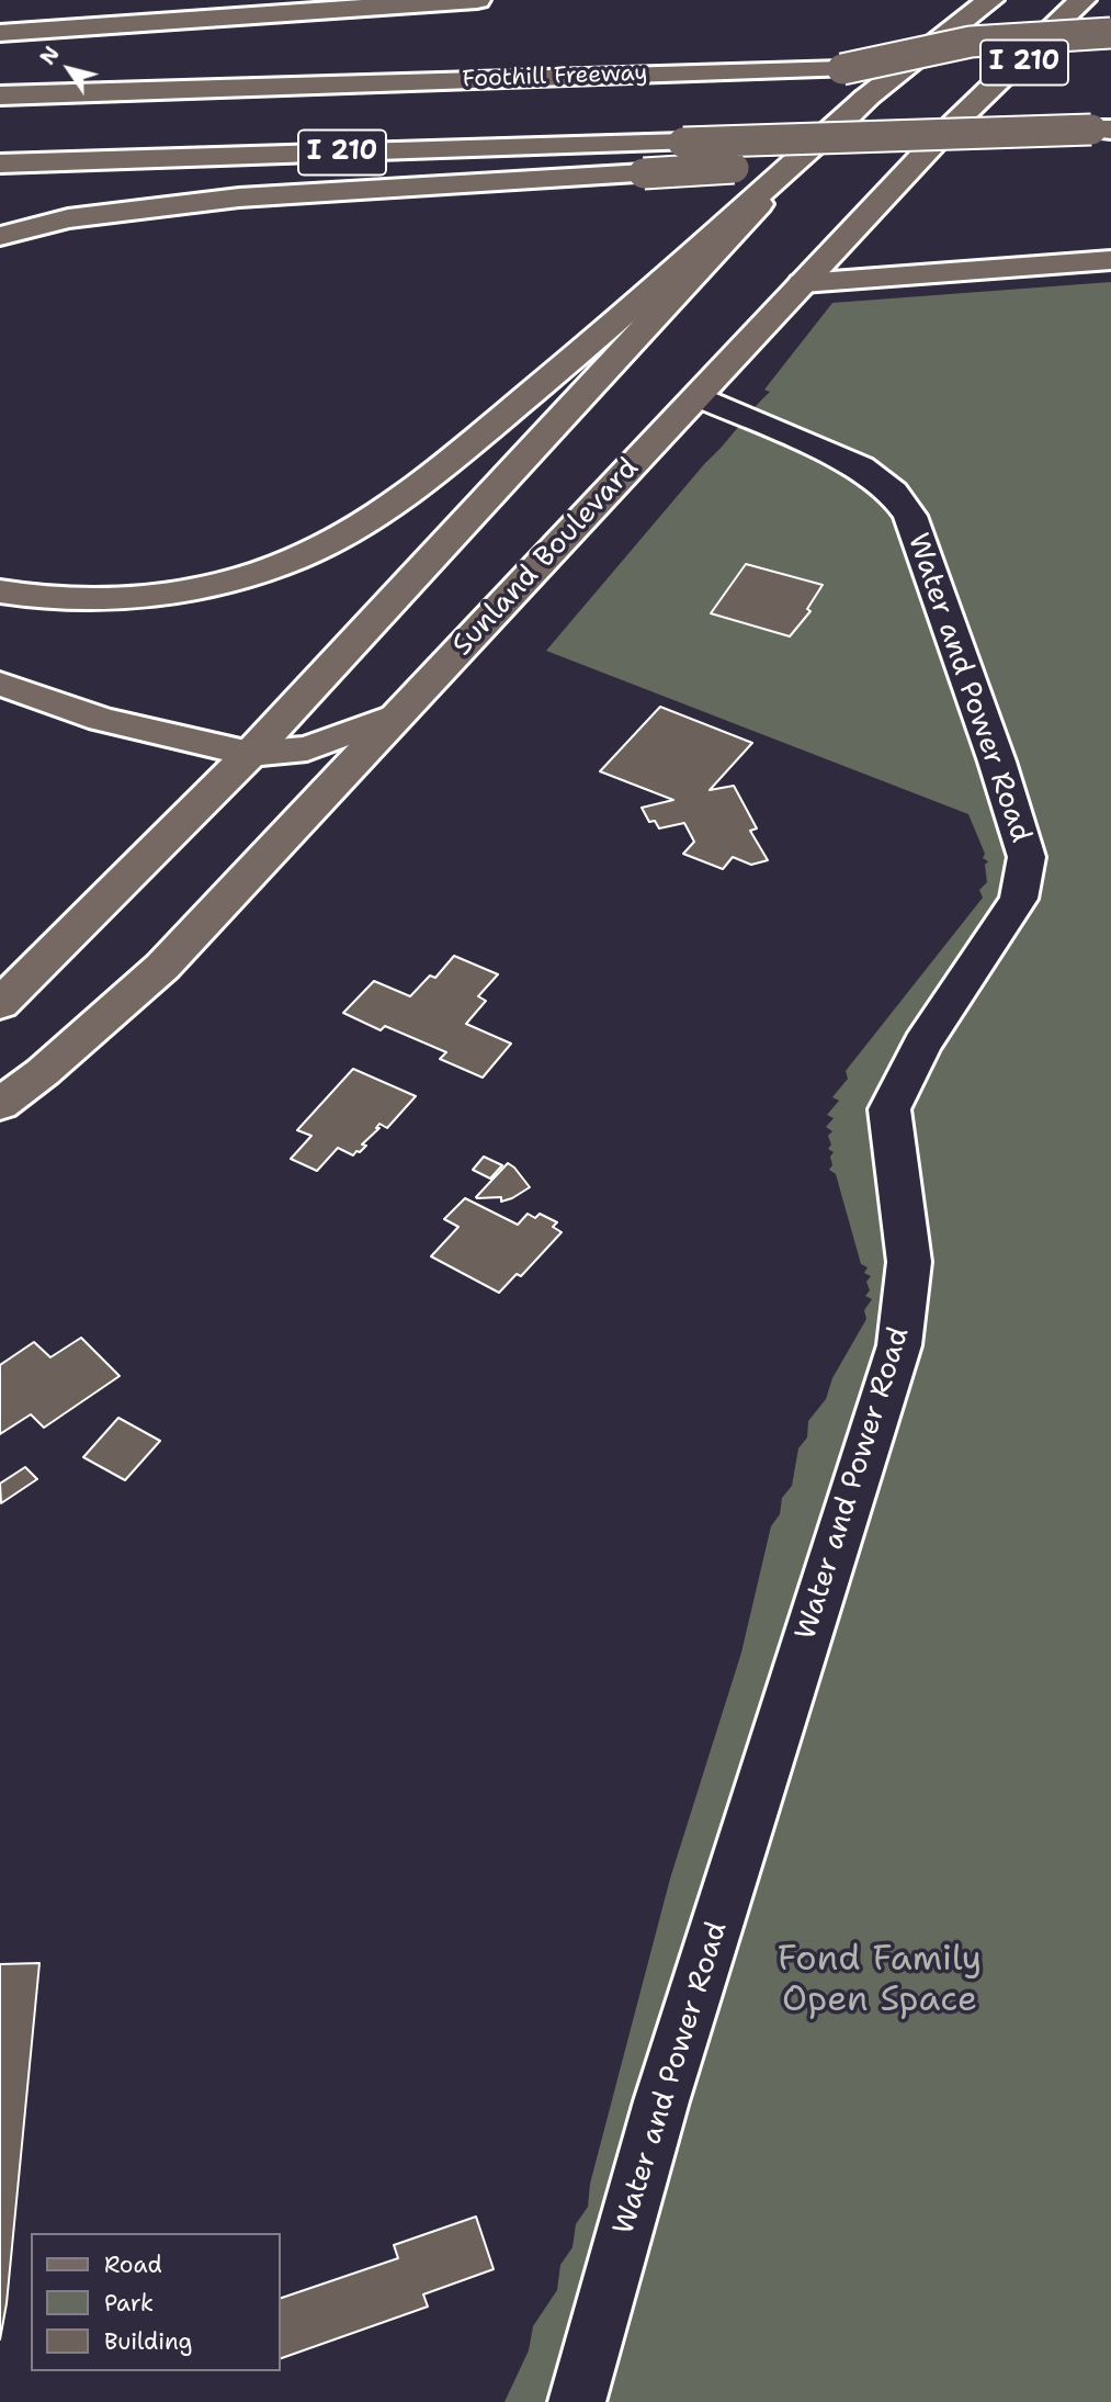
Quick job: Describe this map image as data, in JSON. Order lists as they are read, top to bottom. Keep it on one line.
{"streets":{"main road":["I 210","Foothill Freeway","Sunland Boulevard"],"street":["Water and Power Road"]},"crossings":[["Sunland Boulevard","Water and Power Road"]],"parks":["Fond Family Open Space"],"legend":["Road","Park","Building"],"north":"top left"}
